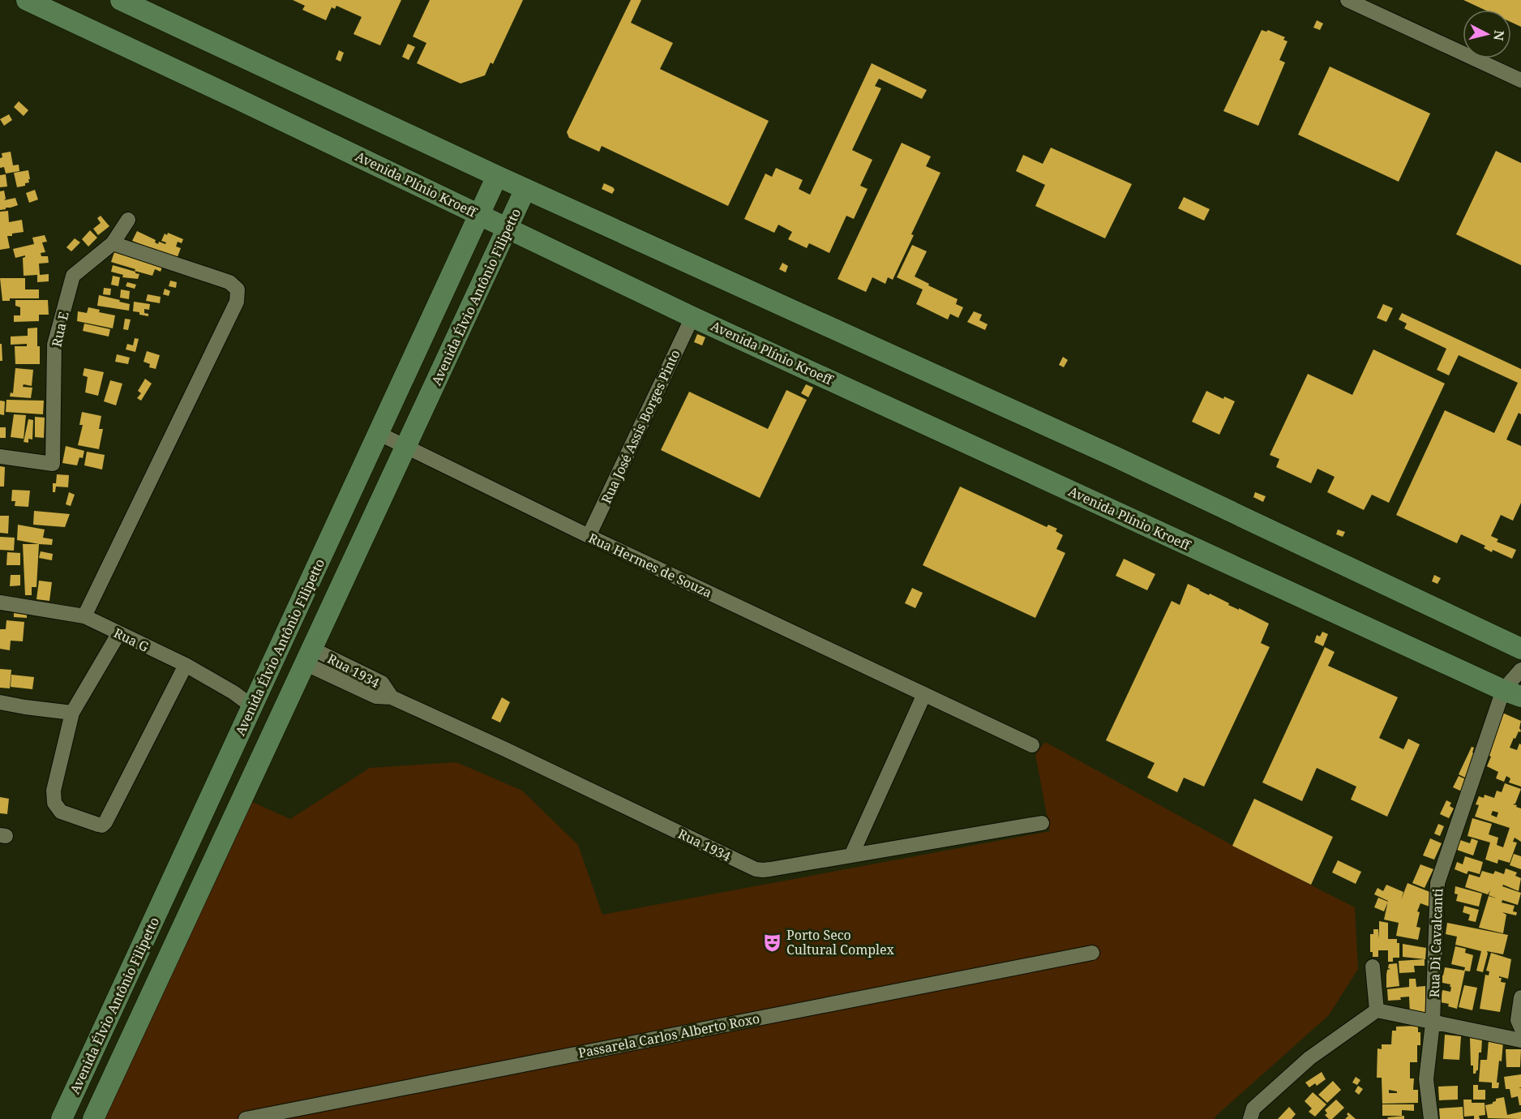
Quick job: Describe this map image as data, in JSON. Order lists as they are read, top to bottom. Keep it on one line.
{"streets":{"main road":["Avenida Plínio Kroeff","Avenida Élvio Antônio Filipetto"],"street":["Rua E","Rua José Assis Borges Pinto","Rua Hermes de Souza","Rua G","Rua 1934","Rua Di Cavalcanti","Passarela Carlos Alberto Roxo"]},"crossings":[["Avenida Plínio Kroeff","Avenida Élvio Antônio Filipetto"],["Avenida Plínio Kroeff","Rua José Assis Borges Pinto"],["Avenida Plínio Kroeff","Rua Di Cavalcanti"],["Avenida Élvio Antônio Filipetto","Rua Hermes de Souza"],["Avenida Élvio Antônio Filipetto","Rua G"],["Avenida Élvio Antônio Filipetto","Rua 1934"],["Rua José Assis Borges Pinto","Rua Hermes de Souza"]],"places":{"theatre":["Porto Seco Cultural Complex"]},"north":"right"}
